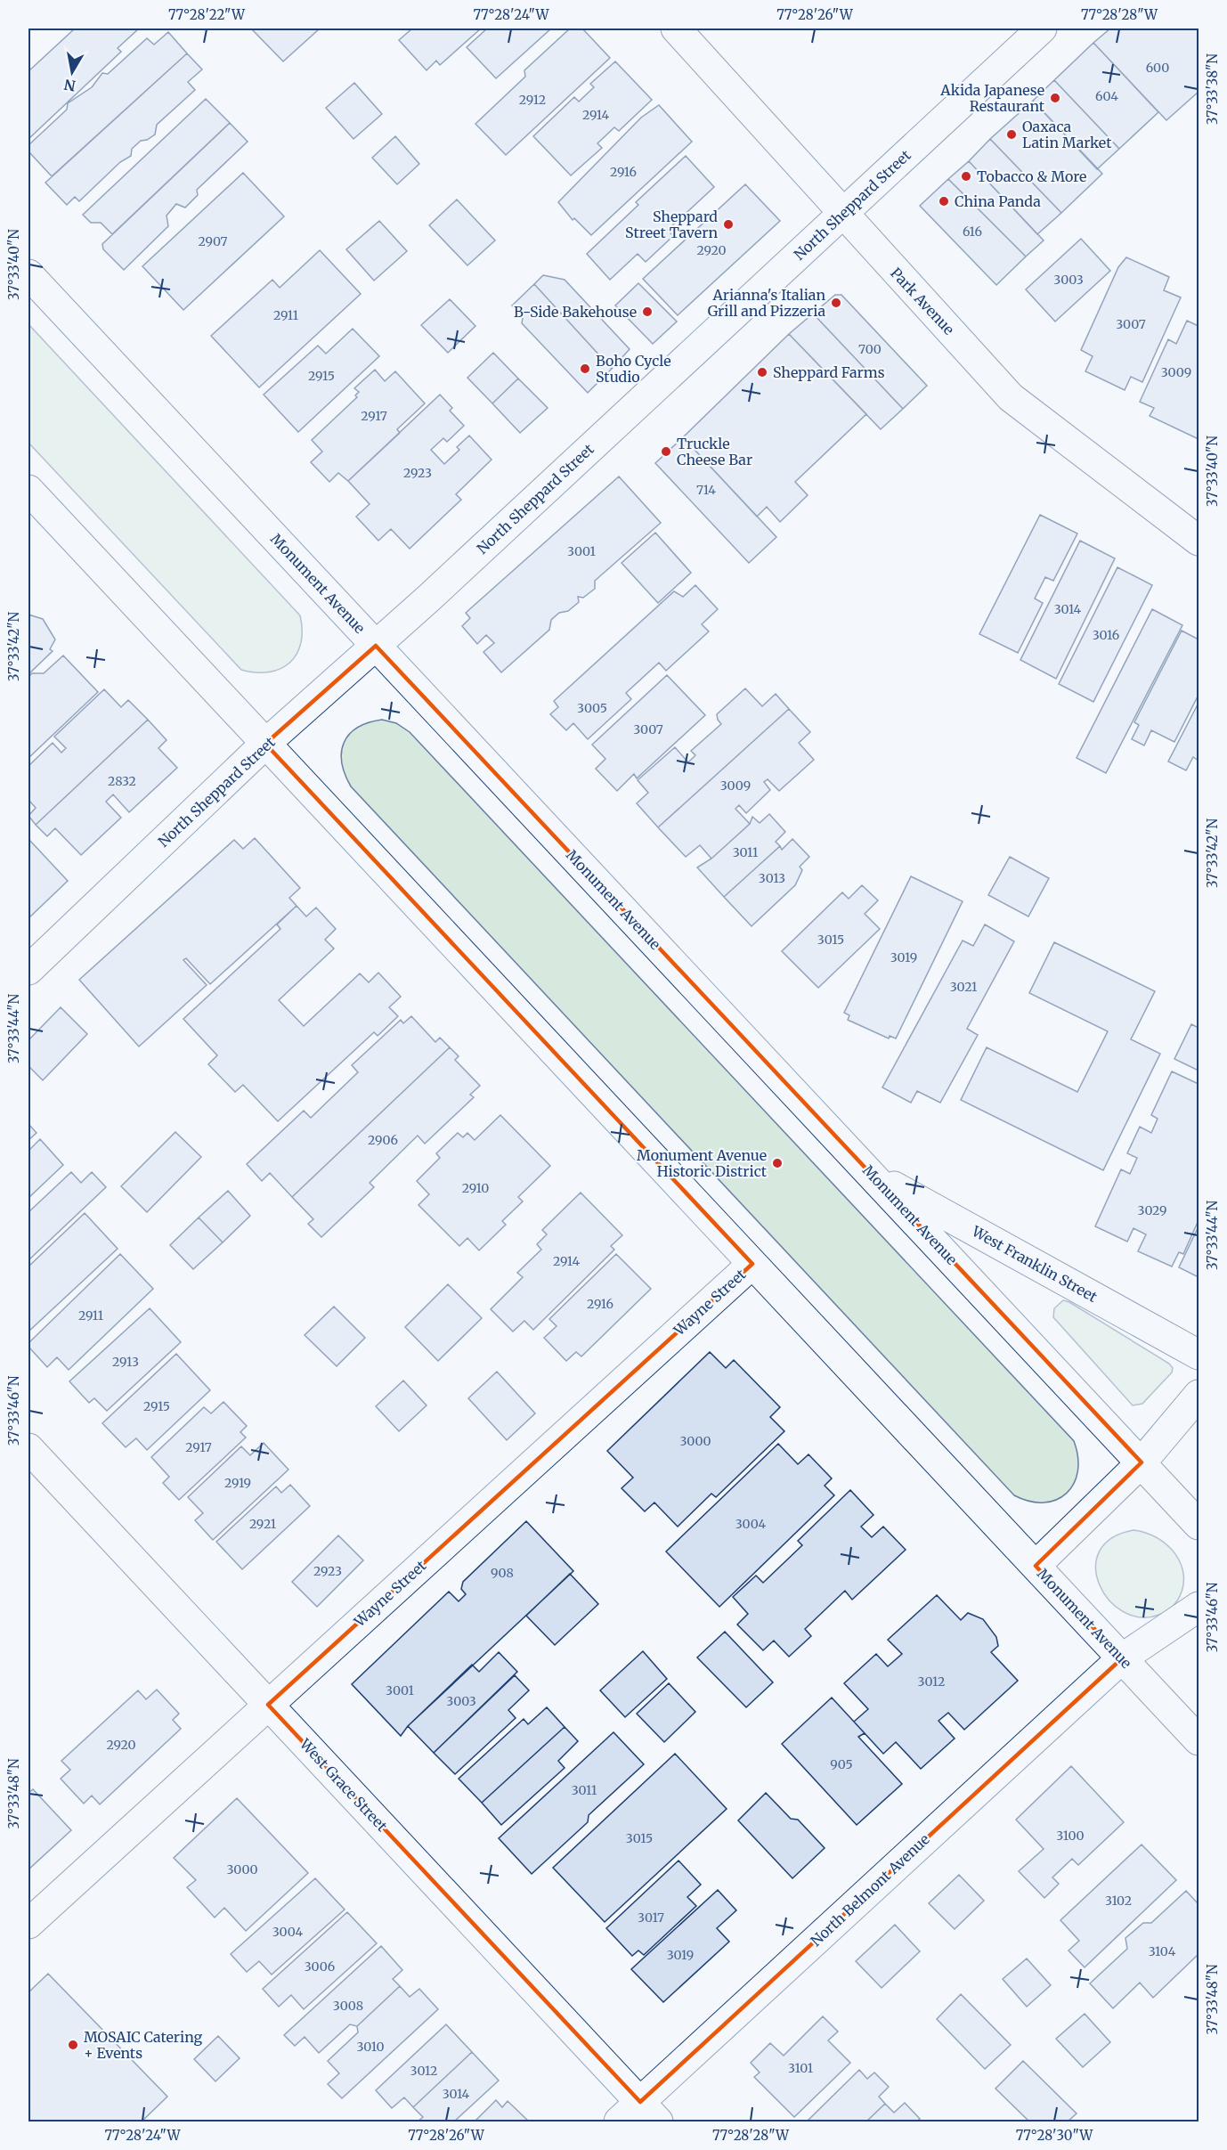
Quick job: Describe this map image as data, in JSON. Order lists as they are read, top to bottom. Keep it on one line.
{"streets":{"street":["North Sheppard Street","Park Avenue","Monument Avenue","West Franklin Street","Wayne Street","West Grace Street","North Belmont Avenue"]},"crossings":[["North Sheppard Street","Park Avenue"],["North Sheppard Street","Monument Avenue"],["Monument Avenue","West Franklin Street"],["Monument Avenue","Wayne Street"],["Monument Avenue","North Belmont Avenue"],["Wayne Street","West Grace Street"],["West Grace Street","North Belmont Avenue"]],"places":["Akida Japanese Restaurant","Oaxaca Latin Market","Tobacco & More","China Panda","Sheppard Street Tavern","Arianna's Italian Grill and Pizzeria","B-Side Bakehouse","Boho Cycle Studio","Sheppard Farms","Truckle Cheese Bar","Monument Avenue Historic District","MOSAIC Catering + Events"],"house_numbers":["600","604","2912","2914","2916","616","2907","2920","3003","2911","3007","700","3009","2915","2917","2923","714","3001","3014","3016","3005","3007","2832","3009","3011","3013","3015","3019","3021","2906","2910","3029","2914","2916","2911","2913","2915","3000","2917","2919","2921","3004","2923","908","3012","3001","3003","2920","905","3011","3100","3015","3000","3102","3017","3004","3104","3019","3006","3008","3010","3101","3012","3014"],"north":"bottom","coordinates":["77°28'22\"W","77°28'24\"W","77°28'26\"W","77°28'28\"W","37°33'38\"N","37°33'40\"N","37°33'42\"N","37°33'44\"N","37°33'46\"N","37°33'48\"N","77°28'30\"W"]}
